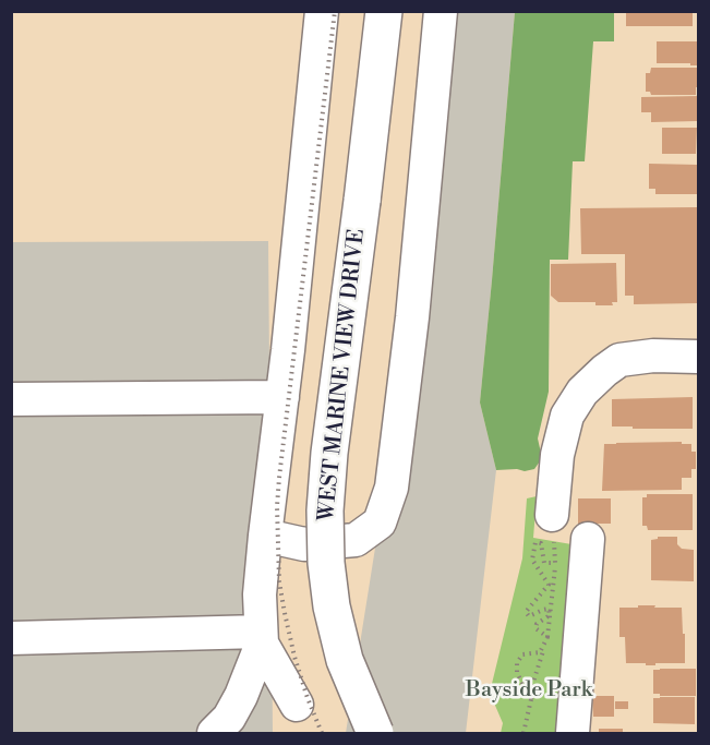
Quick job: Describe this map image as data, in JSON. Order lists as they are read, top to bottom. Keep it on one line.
{"streets":{"main road":["WEST MARINE VIEW DRIVE"]},"parks":["Bayside Park"]}
